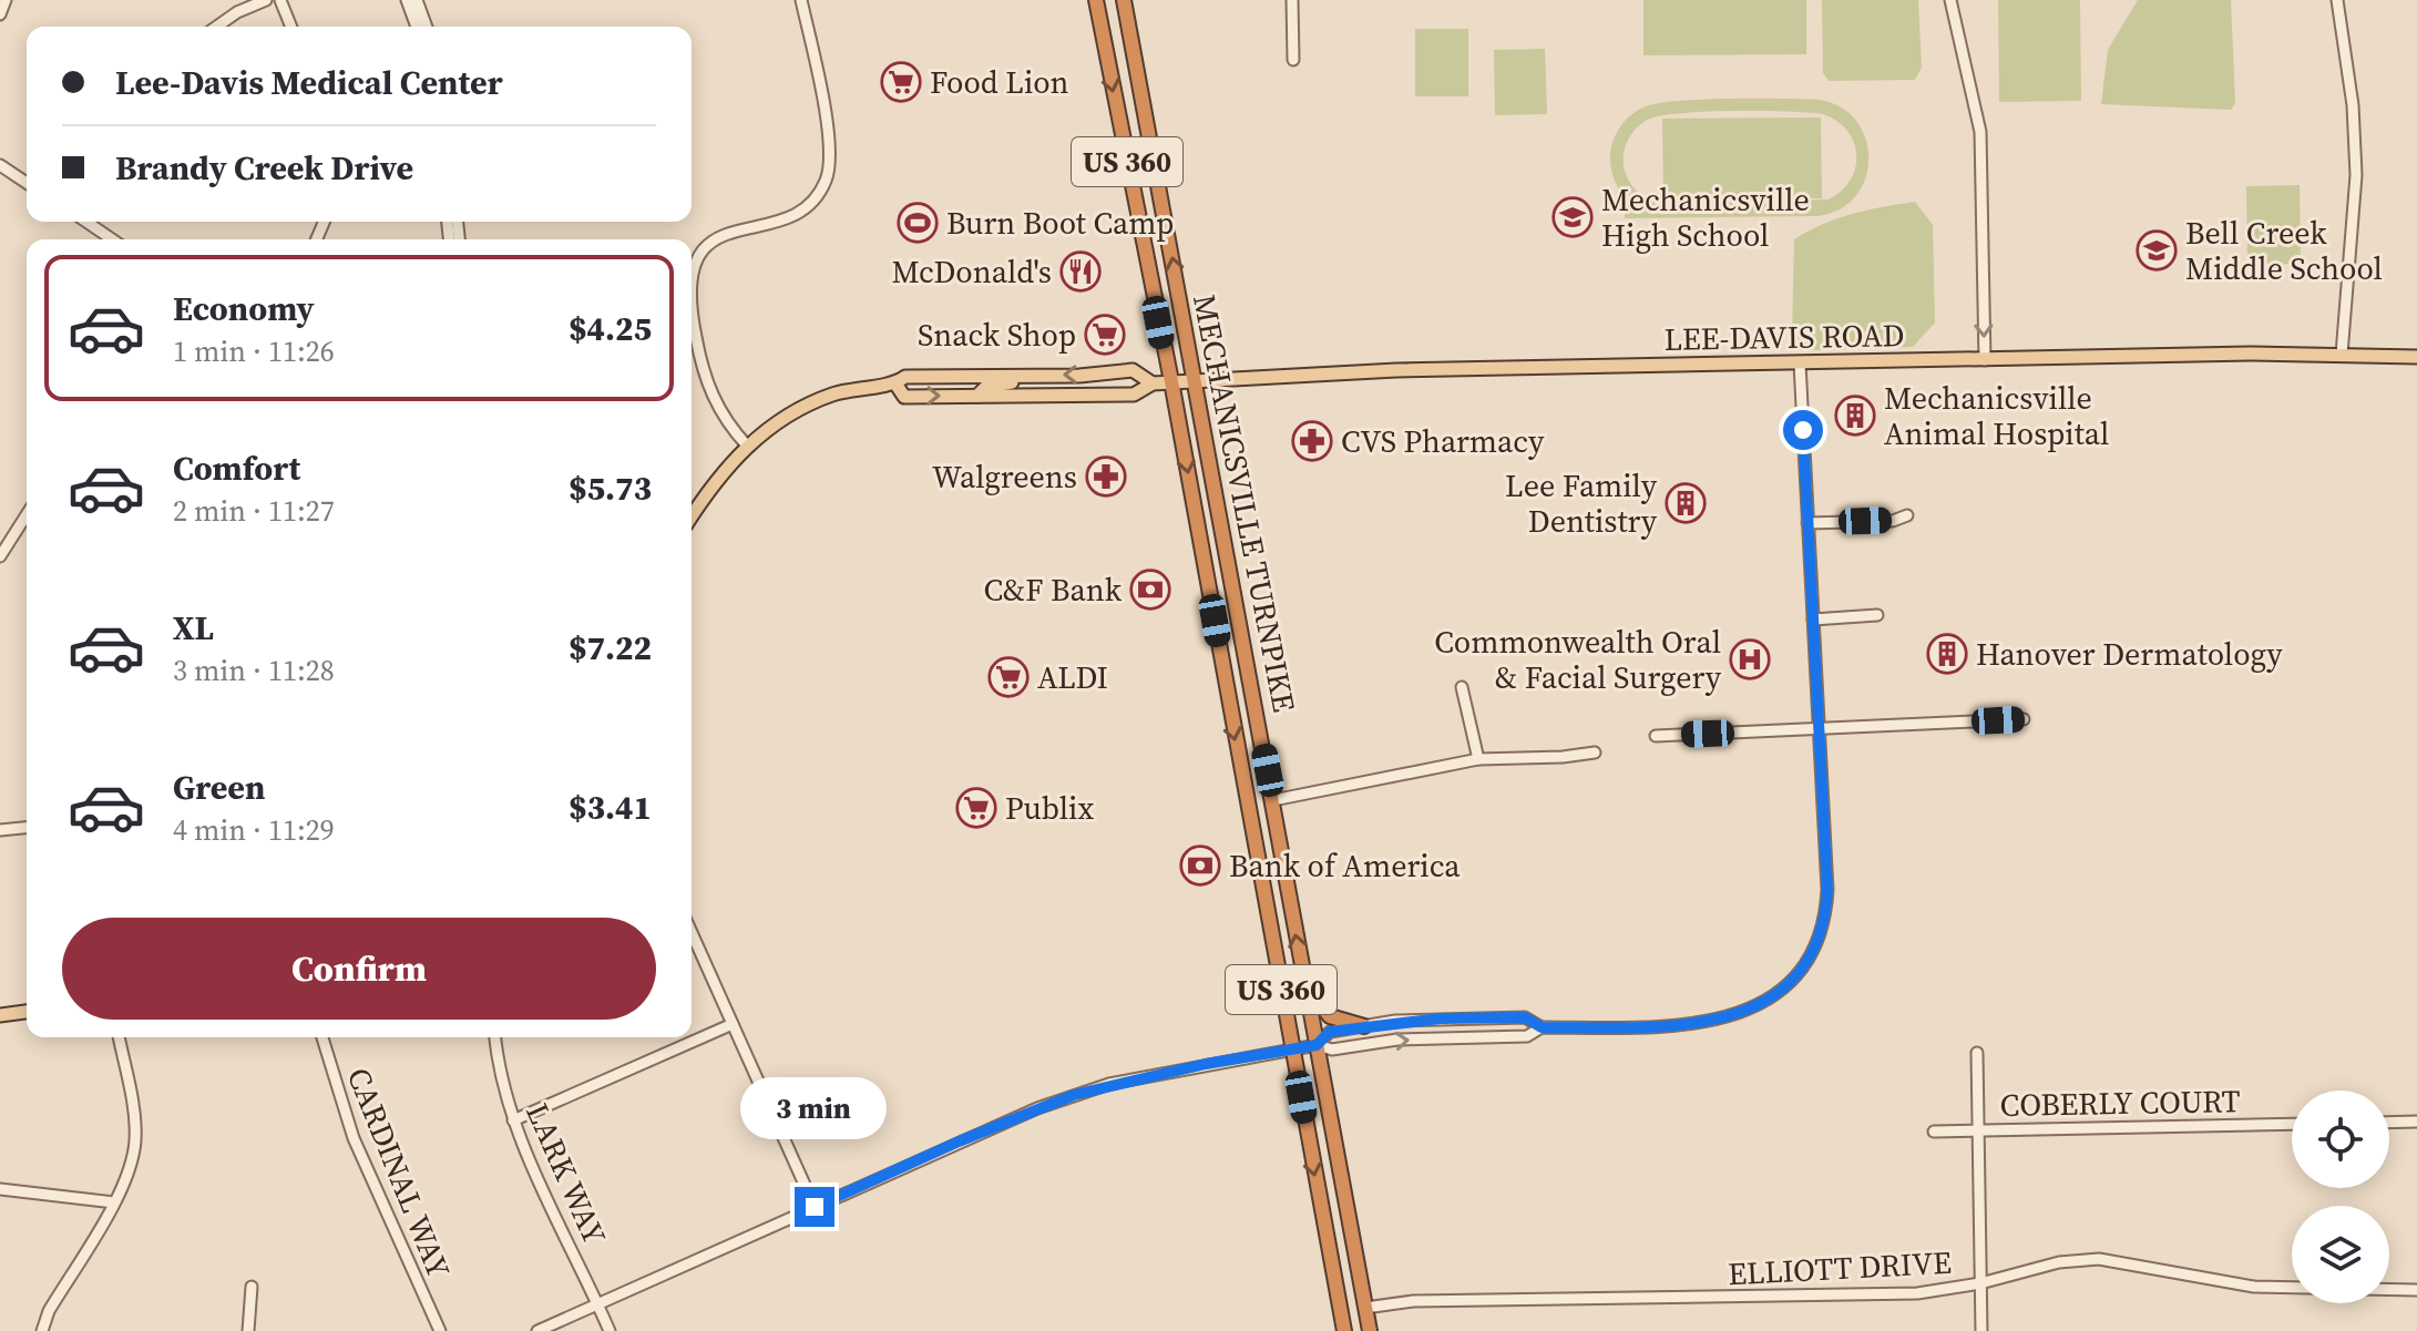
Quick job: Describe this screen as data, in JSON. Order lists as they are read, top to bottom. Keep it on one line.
{"streets":{"highway":["US 360","MECHANICSVILLE TURNPIKE"],"main road":["LEE-DAVIS ROAD"],"street":["COBERLY COURT","CARDINAL WAY","LARK WAY","ELLIOTT DRIVE"]},"crossings":[["LEE-DAVIS ROAD","MECHANICSVILLE TURNPIKE"],["MECHANICSVILLE TURNPIKE","ELLIOTT DRIVE"]],"places":{"supermarket":["Food Lion","Snack Shop","ALDI","Publix"],"school or university":["Mechanicsville High School","Bell Creek Middle School"],"sports":["Burn Boot Camp"],"restaurant":["McDonald's"],"building":["Mechanicsville Animal Hospital","Lee Family Dentistry","Hanover Dermatology"],"pharmacy":["CVS Pharmacy","Walgreens"],"bank":["C&F Bank","Bank of America"],"hospital":["Commonwealth Oral & Facial Surgery"]},"page":{"banner":["Lee-Davis Medical Center","Brandy Creek Drive"],"list":[{"name":"Economy","note":"1 min · 11:26","value":"$4.25"},{"name":"Comfort","note":"2 min · 11:27","value":"$5.73"},{"name":"XL","note":"3 min · 11:28","value":"$7.22"},{"name":"Green","note":"4 min · 11:29","value":"$3.41"}],"buttons":"Confirm","bubble":"3 min"}}
